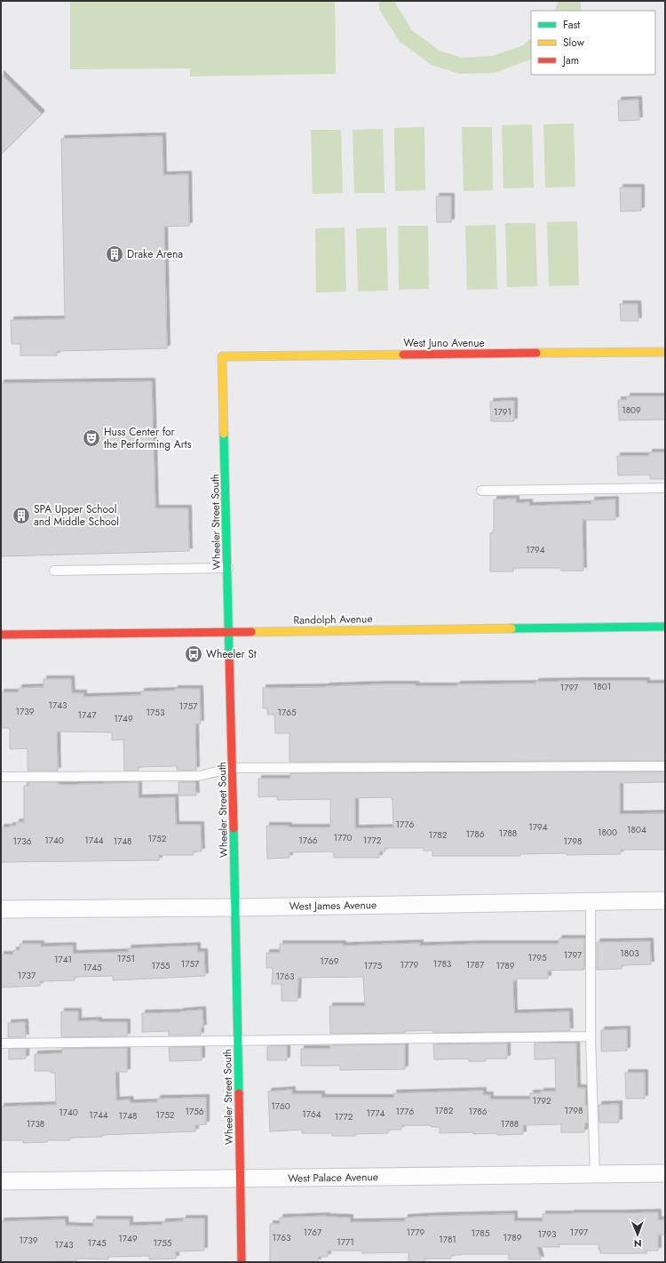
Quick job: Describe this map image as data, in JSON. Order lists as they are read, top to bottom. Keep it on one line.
{"streets":{"street":["West Juno Avenue","Wheeler Street South","Randolph Avenue","West James Avenue","West Palace Avenue"]},"crossings":[["West Juno Avenue","Wheeler Street South"],["Wheeler Street South","Randolph Avenue"],["Wheeler Street South","West James Avenue"],["Wheeler Street South","West Palace Avenue"]],"places":{"building":["Drake Arena","SPA Upper School and Middle School"],"theatre":["Huss Center for the Performing Arts"],"bus stop":["Wheeler St"]},"house_numbers":["1809","1791","1794","1801","1797","1743","1757","1739","1753","1765","1747","1749","1776","1794","1804","1800","1788","1786","1782","1770","1752","1740","1744","1766","1772","1736","1748","1798","1803","1797","1795","1751","1741","1769","1757","1783","1779","1787","1755","1775","1789","1745","1737","1763","1792","1760","1782","1798","1756","1776","1786","1740","1774","1764","1744","1752","1748","1772","1738","1788","1767","1779","1797","1785","1793","1763","1789","1749","1781","1739","1771","1745","1755","1743"],"legend":["Fast","Slow","Jam"],"north":"bottom"}
